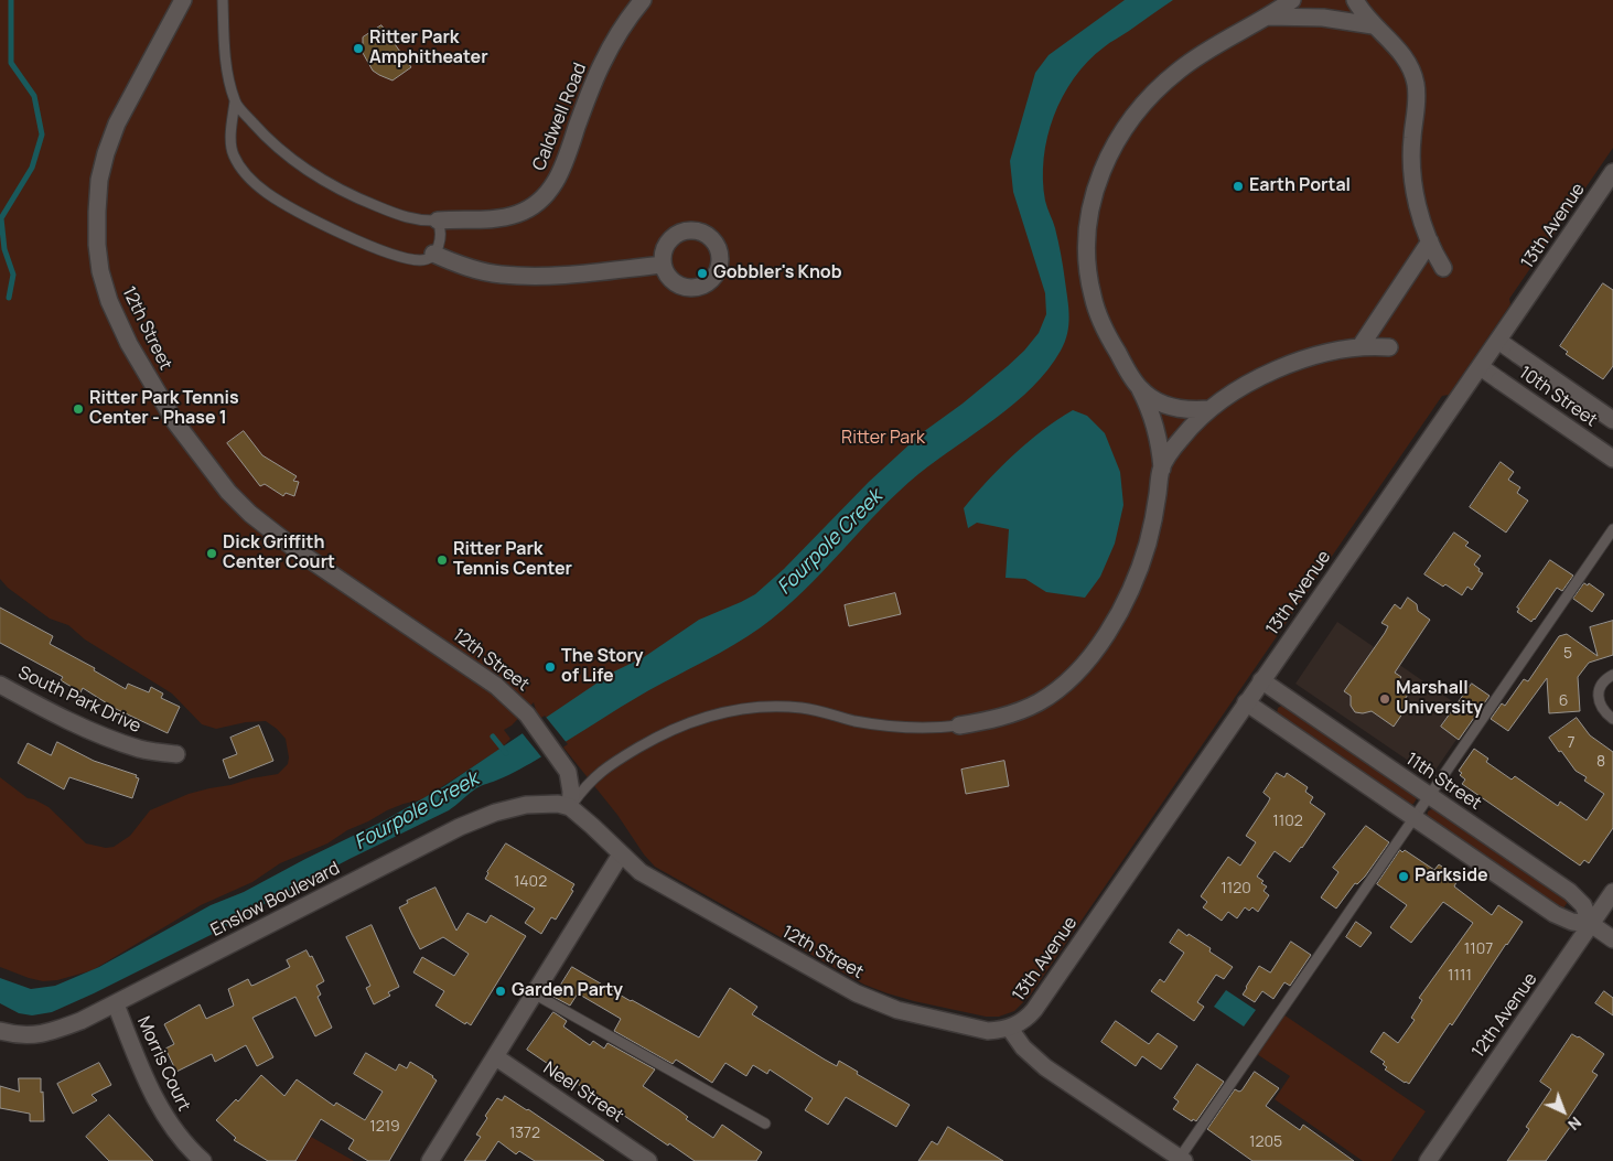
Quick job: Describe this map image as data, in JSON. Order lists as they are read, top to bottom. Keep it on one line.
{"streets":{"street":["Caldwell Road","13th Avenue","12th Street","10th Street","South Park Drive","11th Street","Enslow Boulevard","12th Avenue","Morris Court","Neel Street"]},"crossings":[["13th Avenue","12th Street"],["13th Avenue","10th Street"],["13th Avenue","11th Street"],["12th Street","Enslow Boulevard"],["11th Street","12th Avenue"],["Enslow Boulevard","Morris Court"]],"water":["Fourpole Creek"],"parks":["Ritter Park"],"places":["Ritter Park Amphitheater","Earth Portal","Gobbler's Knob","Ritter Park Tennis Center - Phase 1","Dick Griffith Center Court","Ritter Park Tennis Center","The Story of Life","Marshall University","Parkside","Garden Party"],"house_numbers":["5","6","7","8","1102","1402","1120","1107","1111","1219","1372","1205"],"north":"bottom right"}
